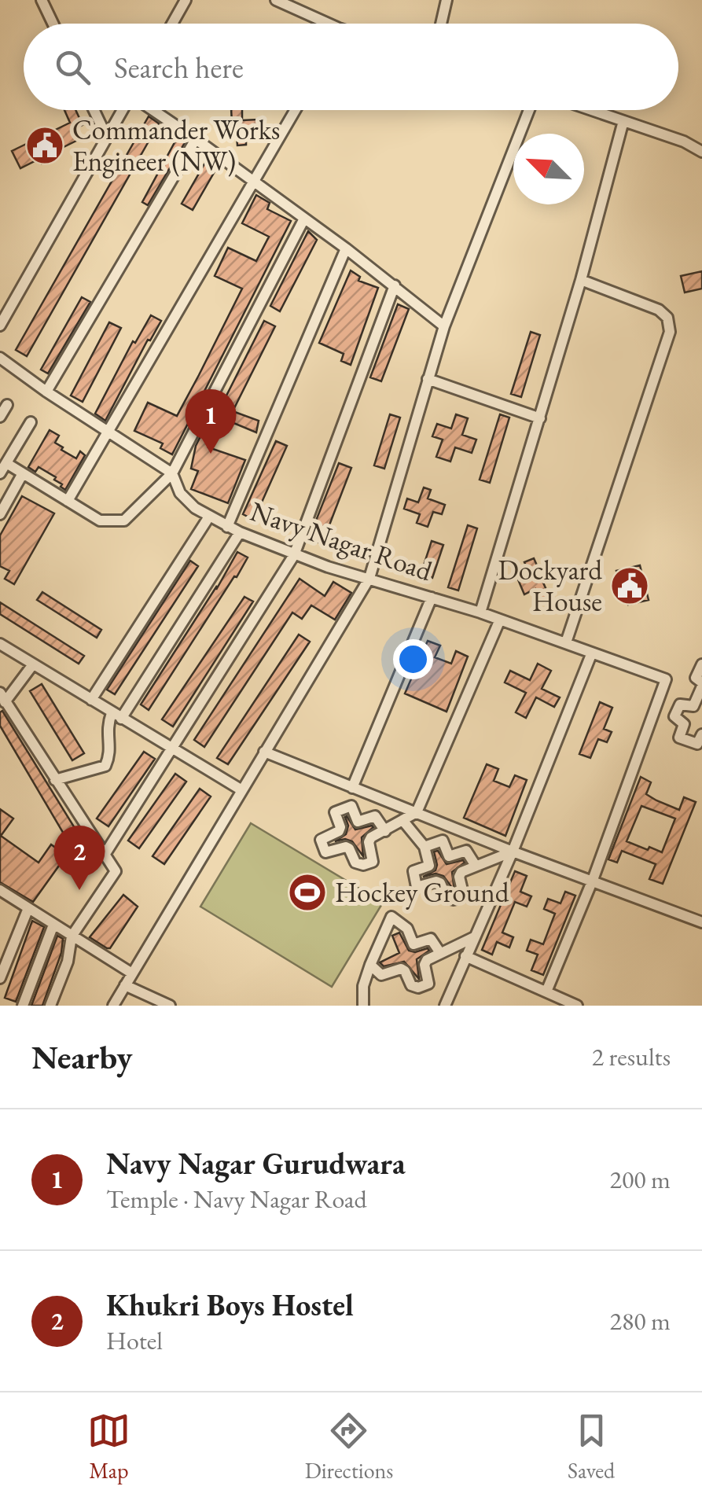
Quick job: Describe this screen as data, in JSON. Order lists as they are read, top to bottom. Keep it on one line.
{"streets":{"street":["Navy Nagar Road"]},"places":{"public building":["Commander Works Engineer (NW)","Dockyard House"],"sports":["Hockey Ground"]},"north":"top left","page":{"search":"Search here","pins":["1","2"],"heading":["Nearby","2 results"],"list":[{"mark":"1","name":"Navy Nagar Gurudwara","note":"Temple · Navy Nagar Road","value":"200 m"},{"mark":"2","name":"Khukri Boys Hostel","note":"Hotel","value":"280 m"}],"nav":["Map","Directions","Saved"]}}
